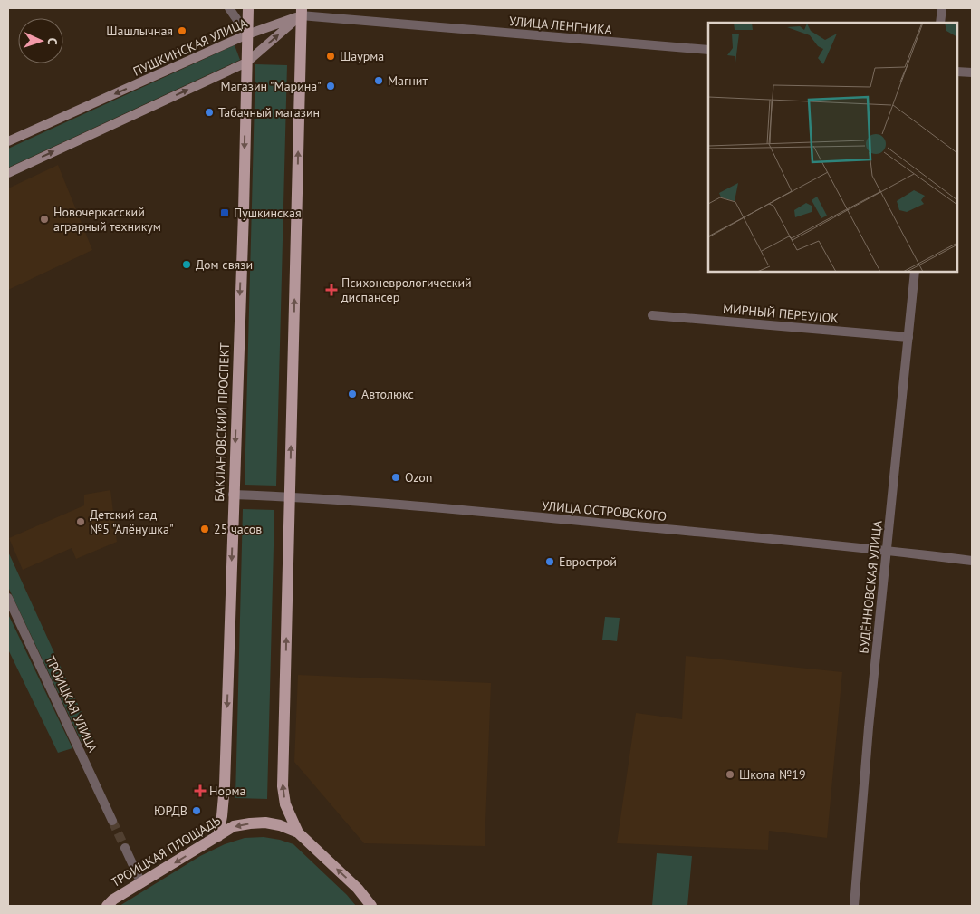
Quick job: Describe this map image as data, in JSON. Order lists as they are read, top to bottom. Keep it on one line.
{"streets":{"main road":["ПУШКИНСКАЯ УЛИЦА","БАКЛАНОВСКИЙ ПРОСПЕКТ","ТРОИЦКАЯ ПЛОЩАДЬ"],"street":["УЛИЦА ЛЕНГНИКА","МИРНЫЙ ПЕРЕУЛОК","УЛИЦА ОСТРОВСКОГО","БУДЁННОВСКАЯ УЛИЦА","ТРОИЦКАЯ УЛИЦА"]},"crossings":[["УЛИЦА ЛЕНГНИКА","ПУШКИНСКАЯ УЛИЦА"],["ПУШКИНСКАЯ УЛИЦА","БАКЛАНОВСКИЙ ПРОСПЕКТ"],["МИРНЫЙ ПЕРЕУЛОК","БУДЁННОВСКАЯ УЛИЦА"],["БАКЛАНОВСКИЙ ПРОСПЕКТ","УЛИЦА ОСТРОВСКОГО"],["БАКЛАНОВСКИЙ ПРОСПЕКТ","ТРОИЦКАЯ ПЛОЩАДЬ"],["УЛИЦА ОСТРОВСКОГО","БУДЁННОВСКАЯ УЛИЦА"]],"one_way":["ТРОИЦКАЯ ПЛОЩАДЬ"],"places":{"other":["Шашлычная","Шаурма","Магнит","Магазин \"Марина\"","Табачный магазин","Новочеркасский аграрный техникум","Дом связи","Автолюкс","Ozon","Детский сад №5 \"Алёнушка\"","25 часов","Еврострой","Школа №19","ЮРДВ"],"transit":["Пушкинская"],"health":["Психоневрологический диспансер","Норма"]},"north":"right"}
